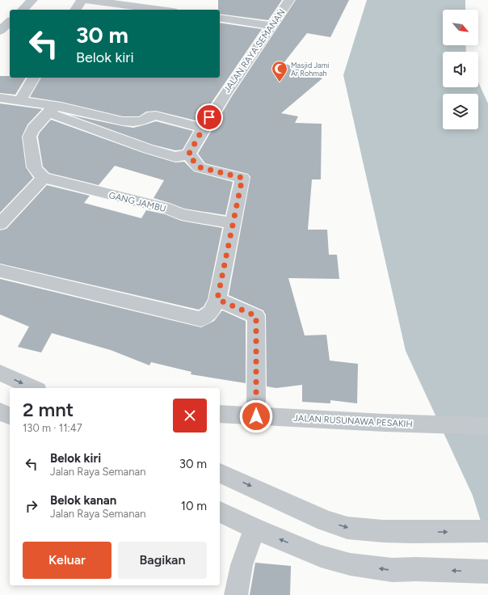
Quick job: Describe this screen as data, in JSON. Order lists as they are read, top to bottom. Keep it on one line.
{"streets":{"street":["JALAN RAYA SEMANAN","GANG JAMBU","JALAN RUSUNAWA PESAKIH"]},"places":{"mosque":["Masjid Jami Ar Rohmah"]},"north":"bottom right","page":{"turn":["30 m","Belok kiri"],"heading":["2 mnt","130 m · 11:47"],"list":[{"name":"Belok kiri","note":"Jalan Raya Semanan","value":"30 m"},{"name":"Belok kanan","note":"Jalan Raya Semanan","value":"10 m"}],"buttons":["Keluar","Bagikan"]}}
